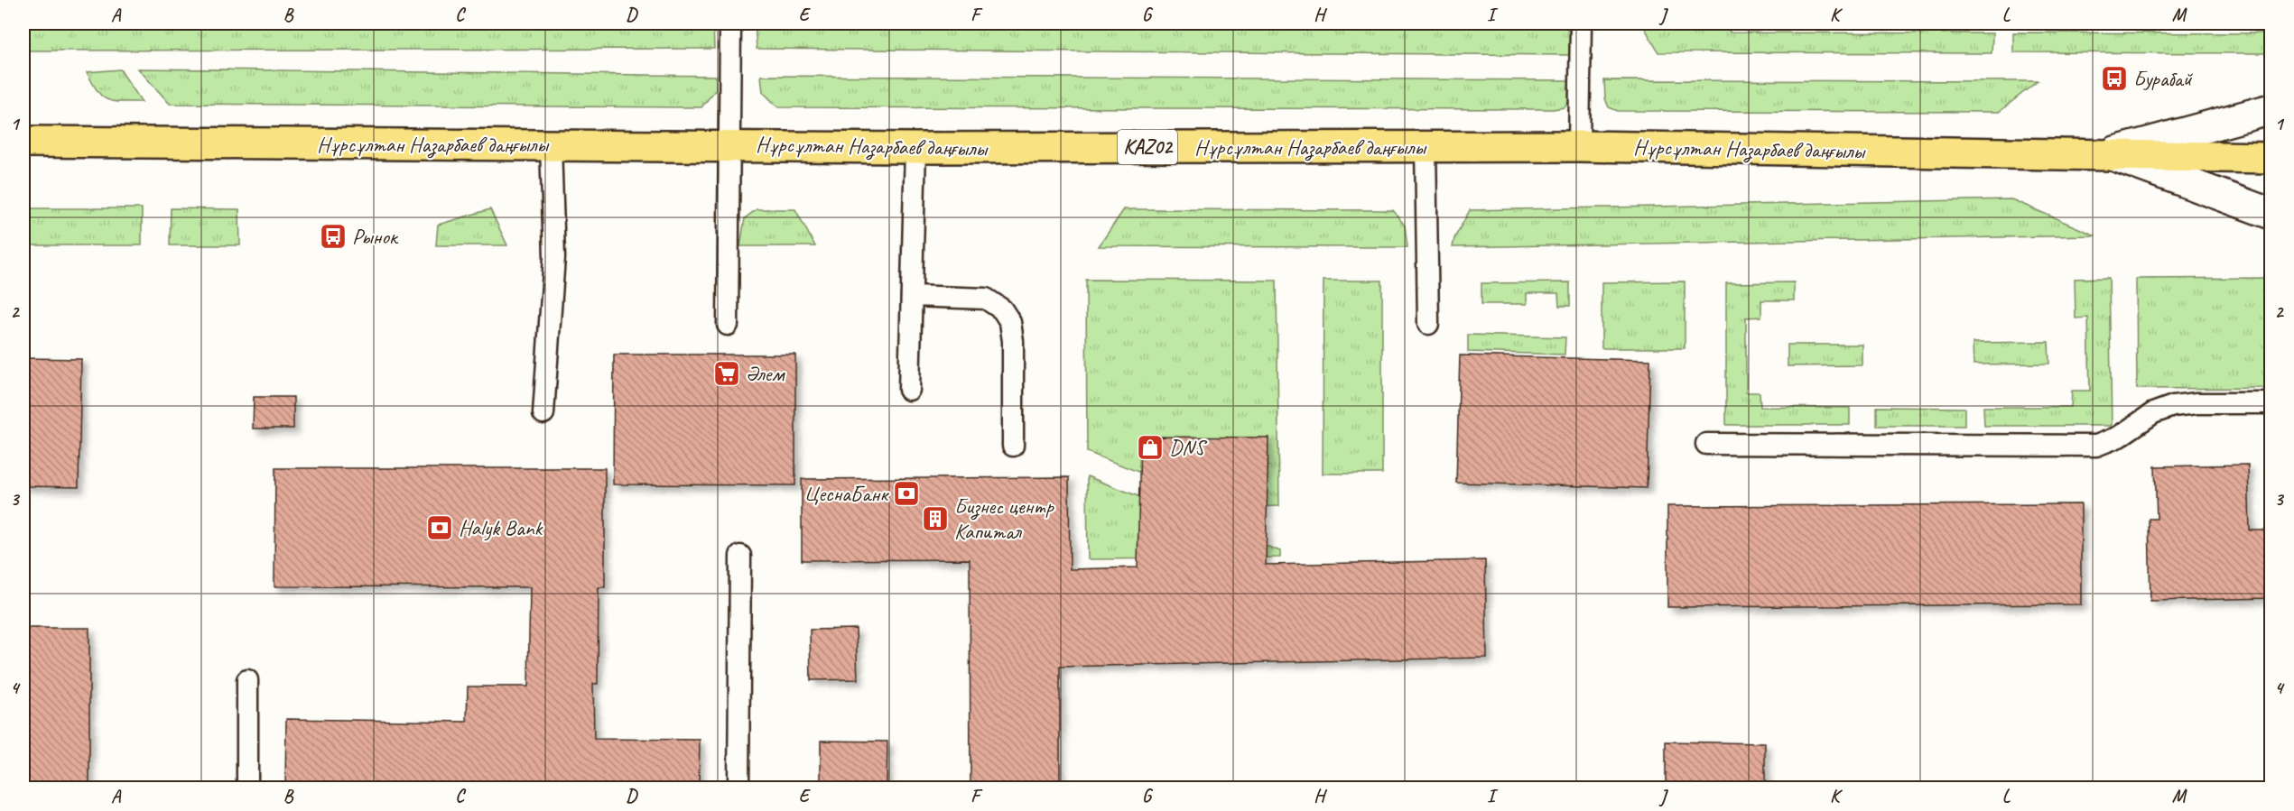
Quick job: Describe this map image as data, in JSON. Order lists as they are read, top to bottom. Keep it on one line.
{"streets":{"highway":["Нұрсұлтан Назарбаев даңғылы","KАZ02"]},"places":{"bus stop":["Бурабай","Рынок"],"supermarket":["Әлем"],"shop":["DNS"],"bank":["ЦеснаБанк","Halyk Bank"],"building":["Бизнес центр Капитал"]},"grid":{"columns":["A","B","C","D","E","F","G","H","I","J","K","L","M"],"rows":["1","2","3","4"]}}
